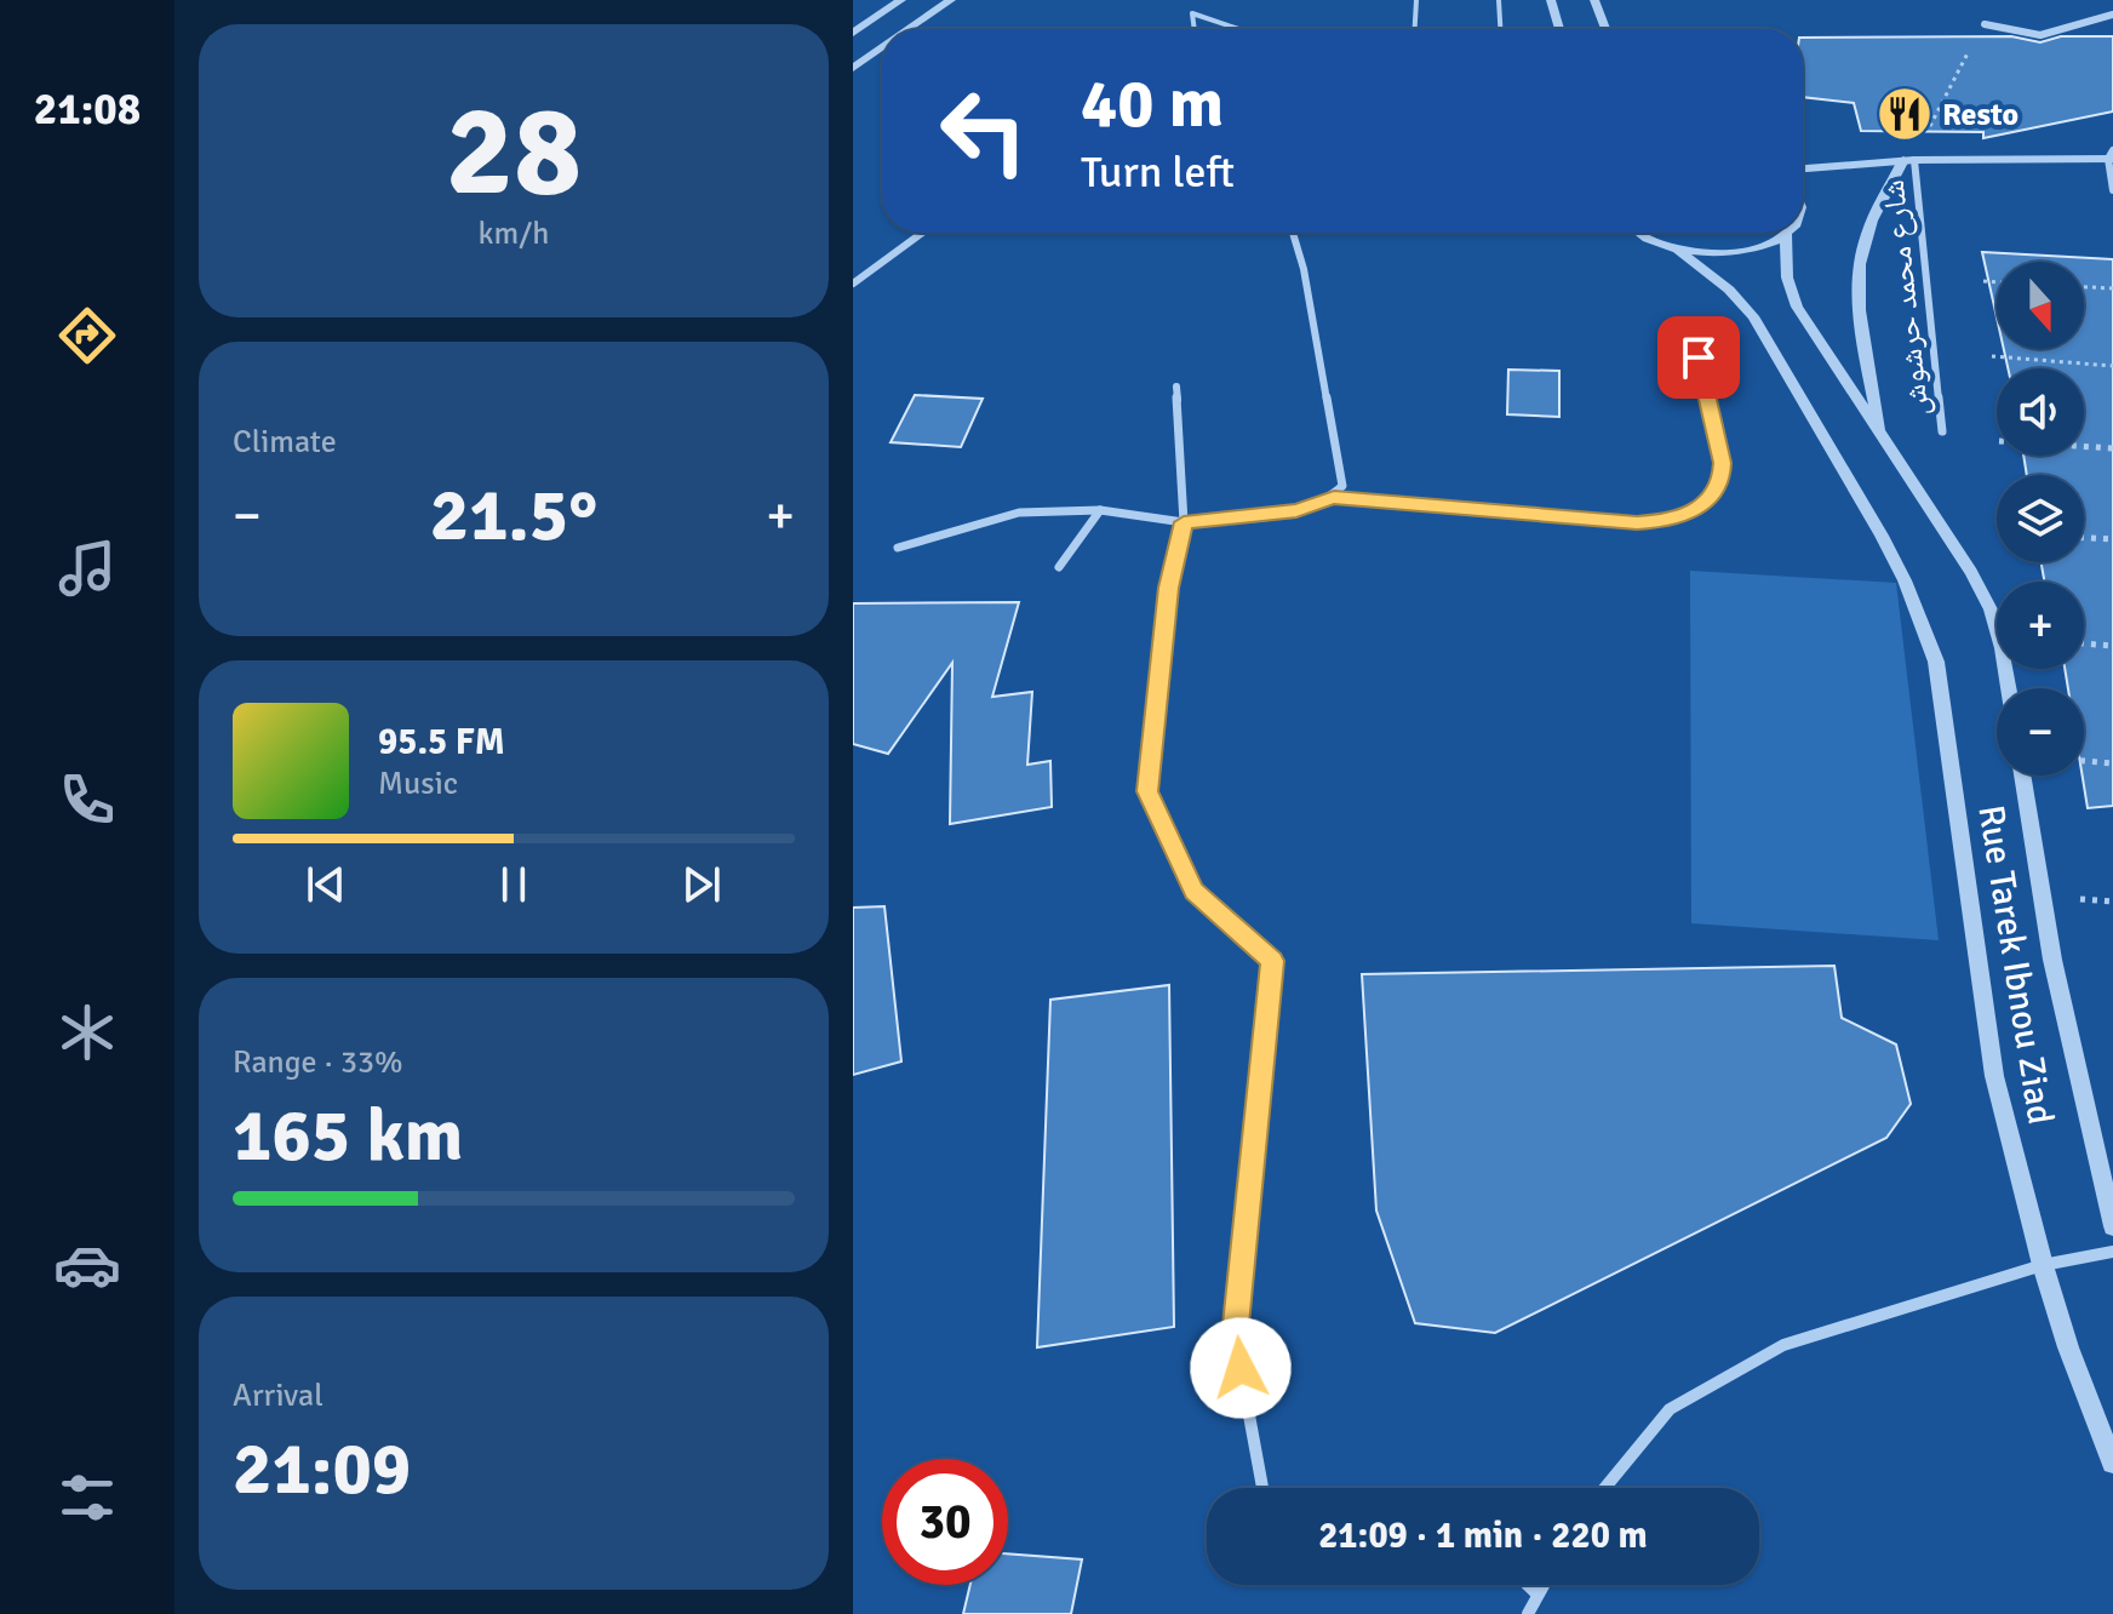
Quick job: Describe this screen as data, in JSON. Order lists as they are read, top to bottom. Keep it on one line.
{"streets":{"street":["شارع محمد حرشوش","Rue Tarek Ibnou Ziad"]},"places":{"restaurant":["Resto"]},"north":"bottom","page":{"tabs":"21:08","tile":[["28","km/h"],"Climate",["Range · 33%","165 km"],["Arrival","21:09"]],"turn":["40 m","Turn left"],"map_buttons":["+","−"],"heat":["−","21.5°","+"],"song":["95.5 FM","Music"],"limit":"30","trip":"21:09 · 1 min · 220 m"}}
